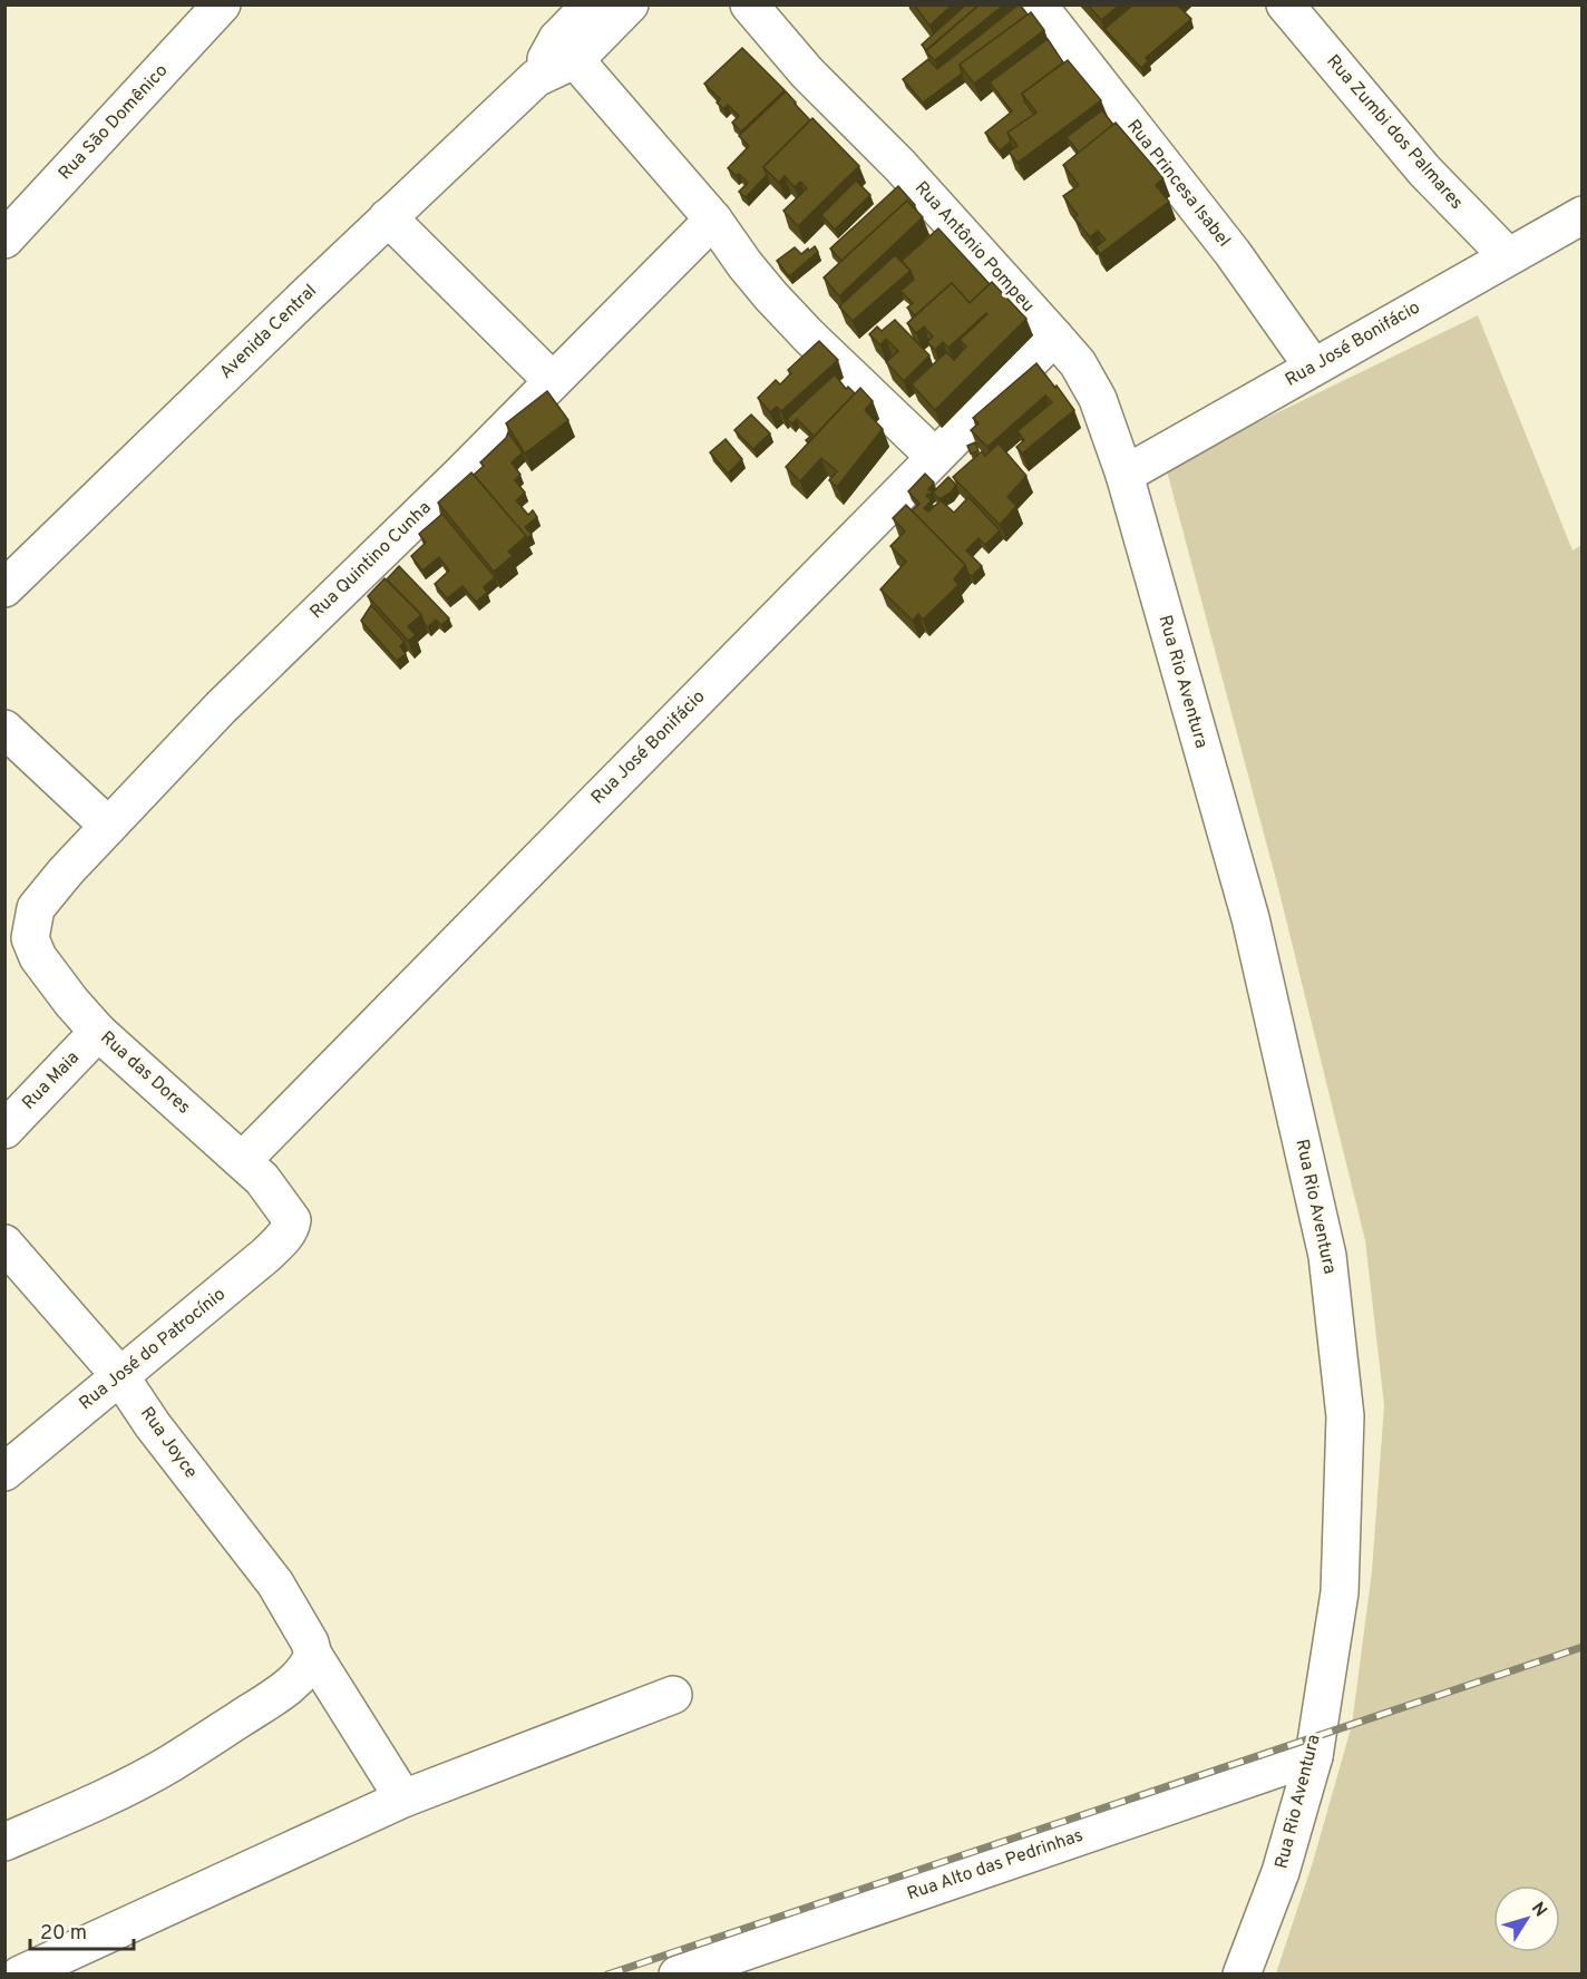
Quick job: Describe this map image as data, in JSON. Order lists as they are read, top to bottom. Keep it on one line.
{"streets":{"street":["Rua São Domênico","Rua Zumbi dos Palmares","Rua Princesa Isabel","Rua Antônio Pompeu","Avenida Central","Rua José Bonifácio","Rua Quintino Cunha","Rua Rio Aventura","Rua das Dores","Rua Maia","Rua José do Patrocínio","Rua Joyce","Rua Alto das Pedrinhas"]},"crossings":[["Rua Zumbi dos Palmares","Rua José Bonifácio"],["Rua Princesa Isabel","Rua José Bonifácio"],["Rua Antônio Pompeu","Rua José Bonifácio"],["Rua Antônio Pompeu","Rua Rio Aventura"],["Rua José Bonifácio","Rua das Dores"],["Rua Quintino Cunha","Rua das Dores"],["Rua Rio Aventura","Rua Alto das Pedrinhas"],["Rua das Dores","Rua Maia"],["Rua das Dores","Rua José do Patrocínio"],["Rua José do Patrocínio","Rua Joyce"]],"scale_bar":"20 m","north":"top right"}
